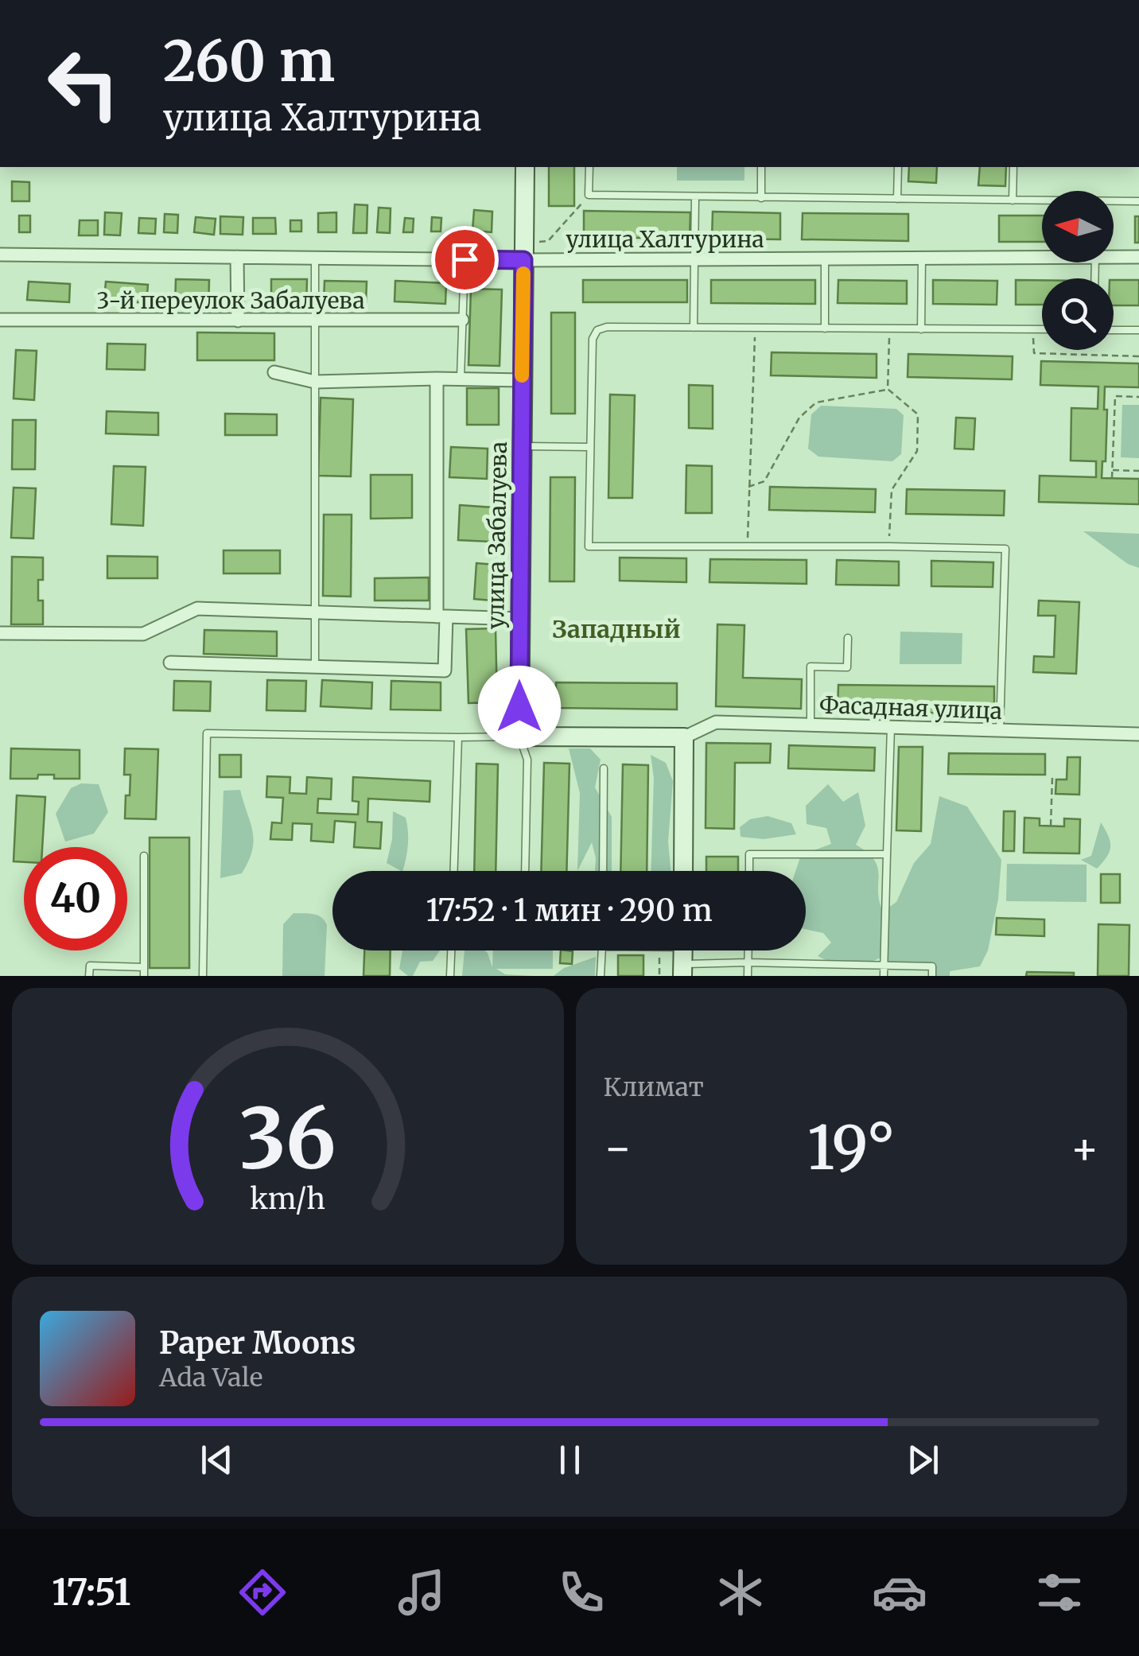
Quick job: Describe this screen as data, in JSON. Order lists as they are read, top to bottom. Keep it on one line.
{"streets":{"street":["улица Халтурина","3-й переулок Забалуева","улица Забалуева","Фасадная улица"]},"crossings":[["улица Халтурина","улица Забалуева"]],"districts":["Западный"],"north":"left","page":{"turn":["260 m","улица Халтурина"],"limit":"40","trip":"17:52 · 1 мин · 290 m","tile":"Климат","heat":["−","19°","+"],"song":["Paper Moons","Ada Vale"],"tabs":"17:51","gauge":["36","km/h"]}}
